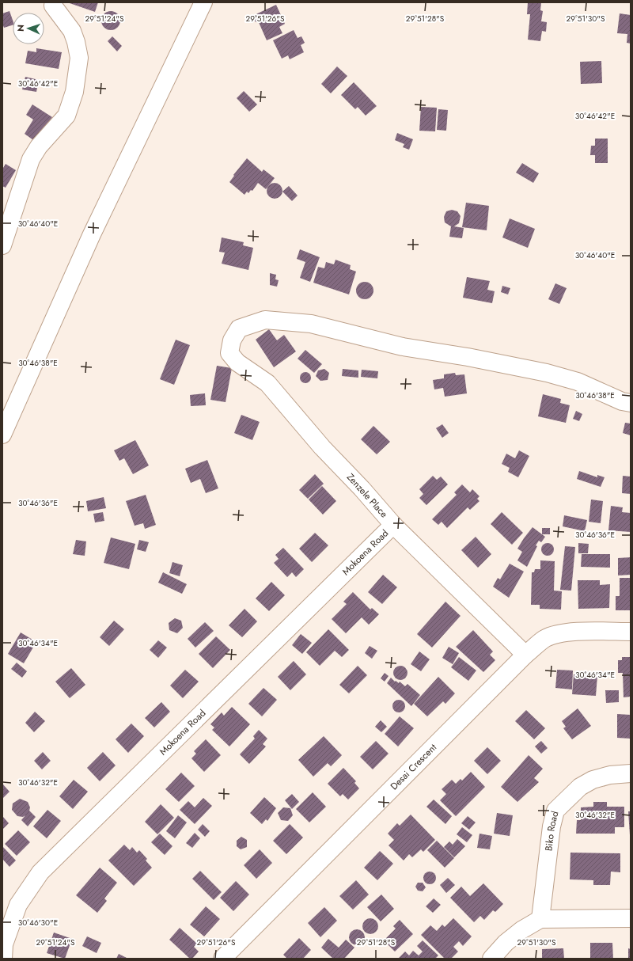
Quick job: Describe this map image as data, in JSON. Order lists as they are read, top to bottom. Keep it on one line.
{"streets":{"street":["Zenzele Place","Mokoena Road","Desai Crescent","Biko Road"]},"crossings":[["Zenzele Place","Mokoena Road"],["Zenzele Place","Desai Crescent"]],"north":"left","coordinates":["29°51'24\"S","29°51'26\"S","29°51'28\"S","29°51'30\"S","30°46'42\"E","30°46'40\"E","30°46'38\"E","30°46'36\"E","30°46'34\"E","30°46'32\"E","30°46'30\"E"]}
